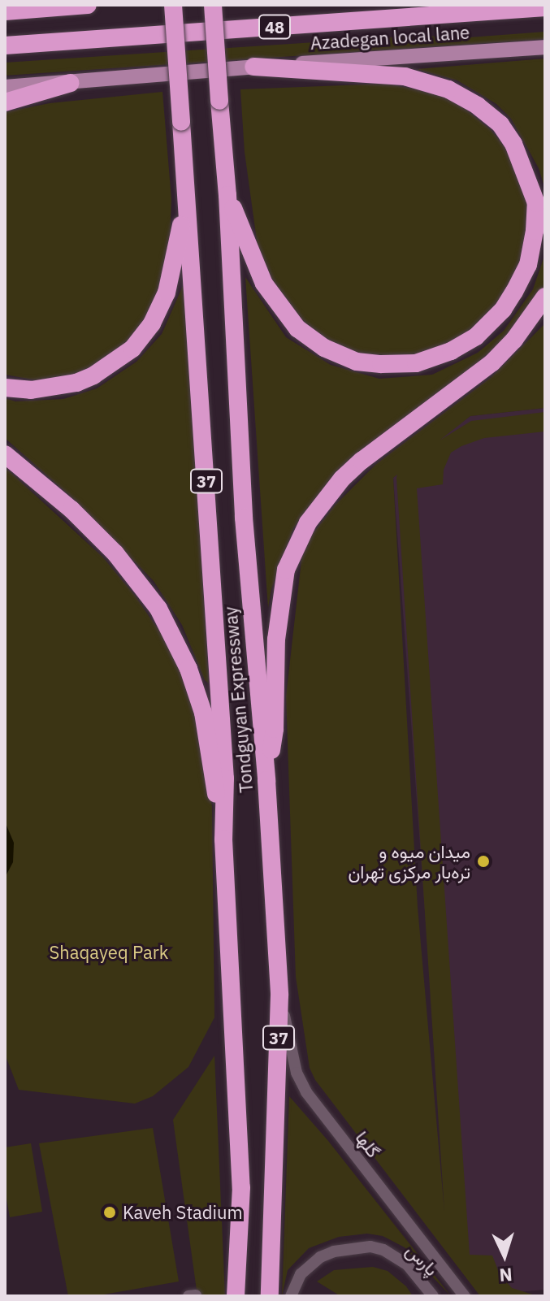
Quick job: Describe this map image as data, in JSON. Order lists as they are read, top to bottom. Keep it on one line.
{"streets":{"highway":["48","37","Tondguyan Expressway"],"main road":["Azadegan local lane"],"street":["گلها","پارس"]},"crossings":[["Tondguyan Expressway","گلها"]],"parks":["Shaqayeq Park"],"places":["میدان میوه و تره‌بار مرکزی تهران","Kaveh Stadium"],"north":"bottom"}
